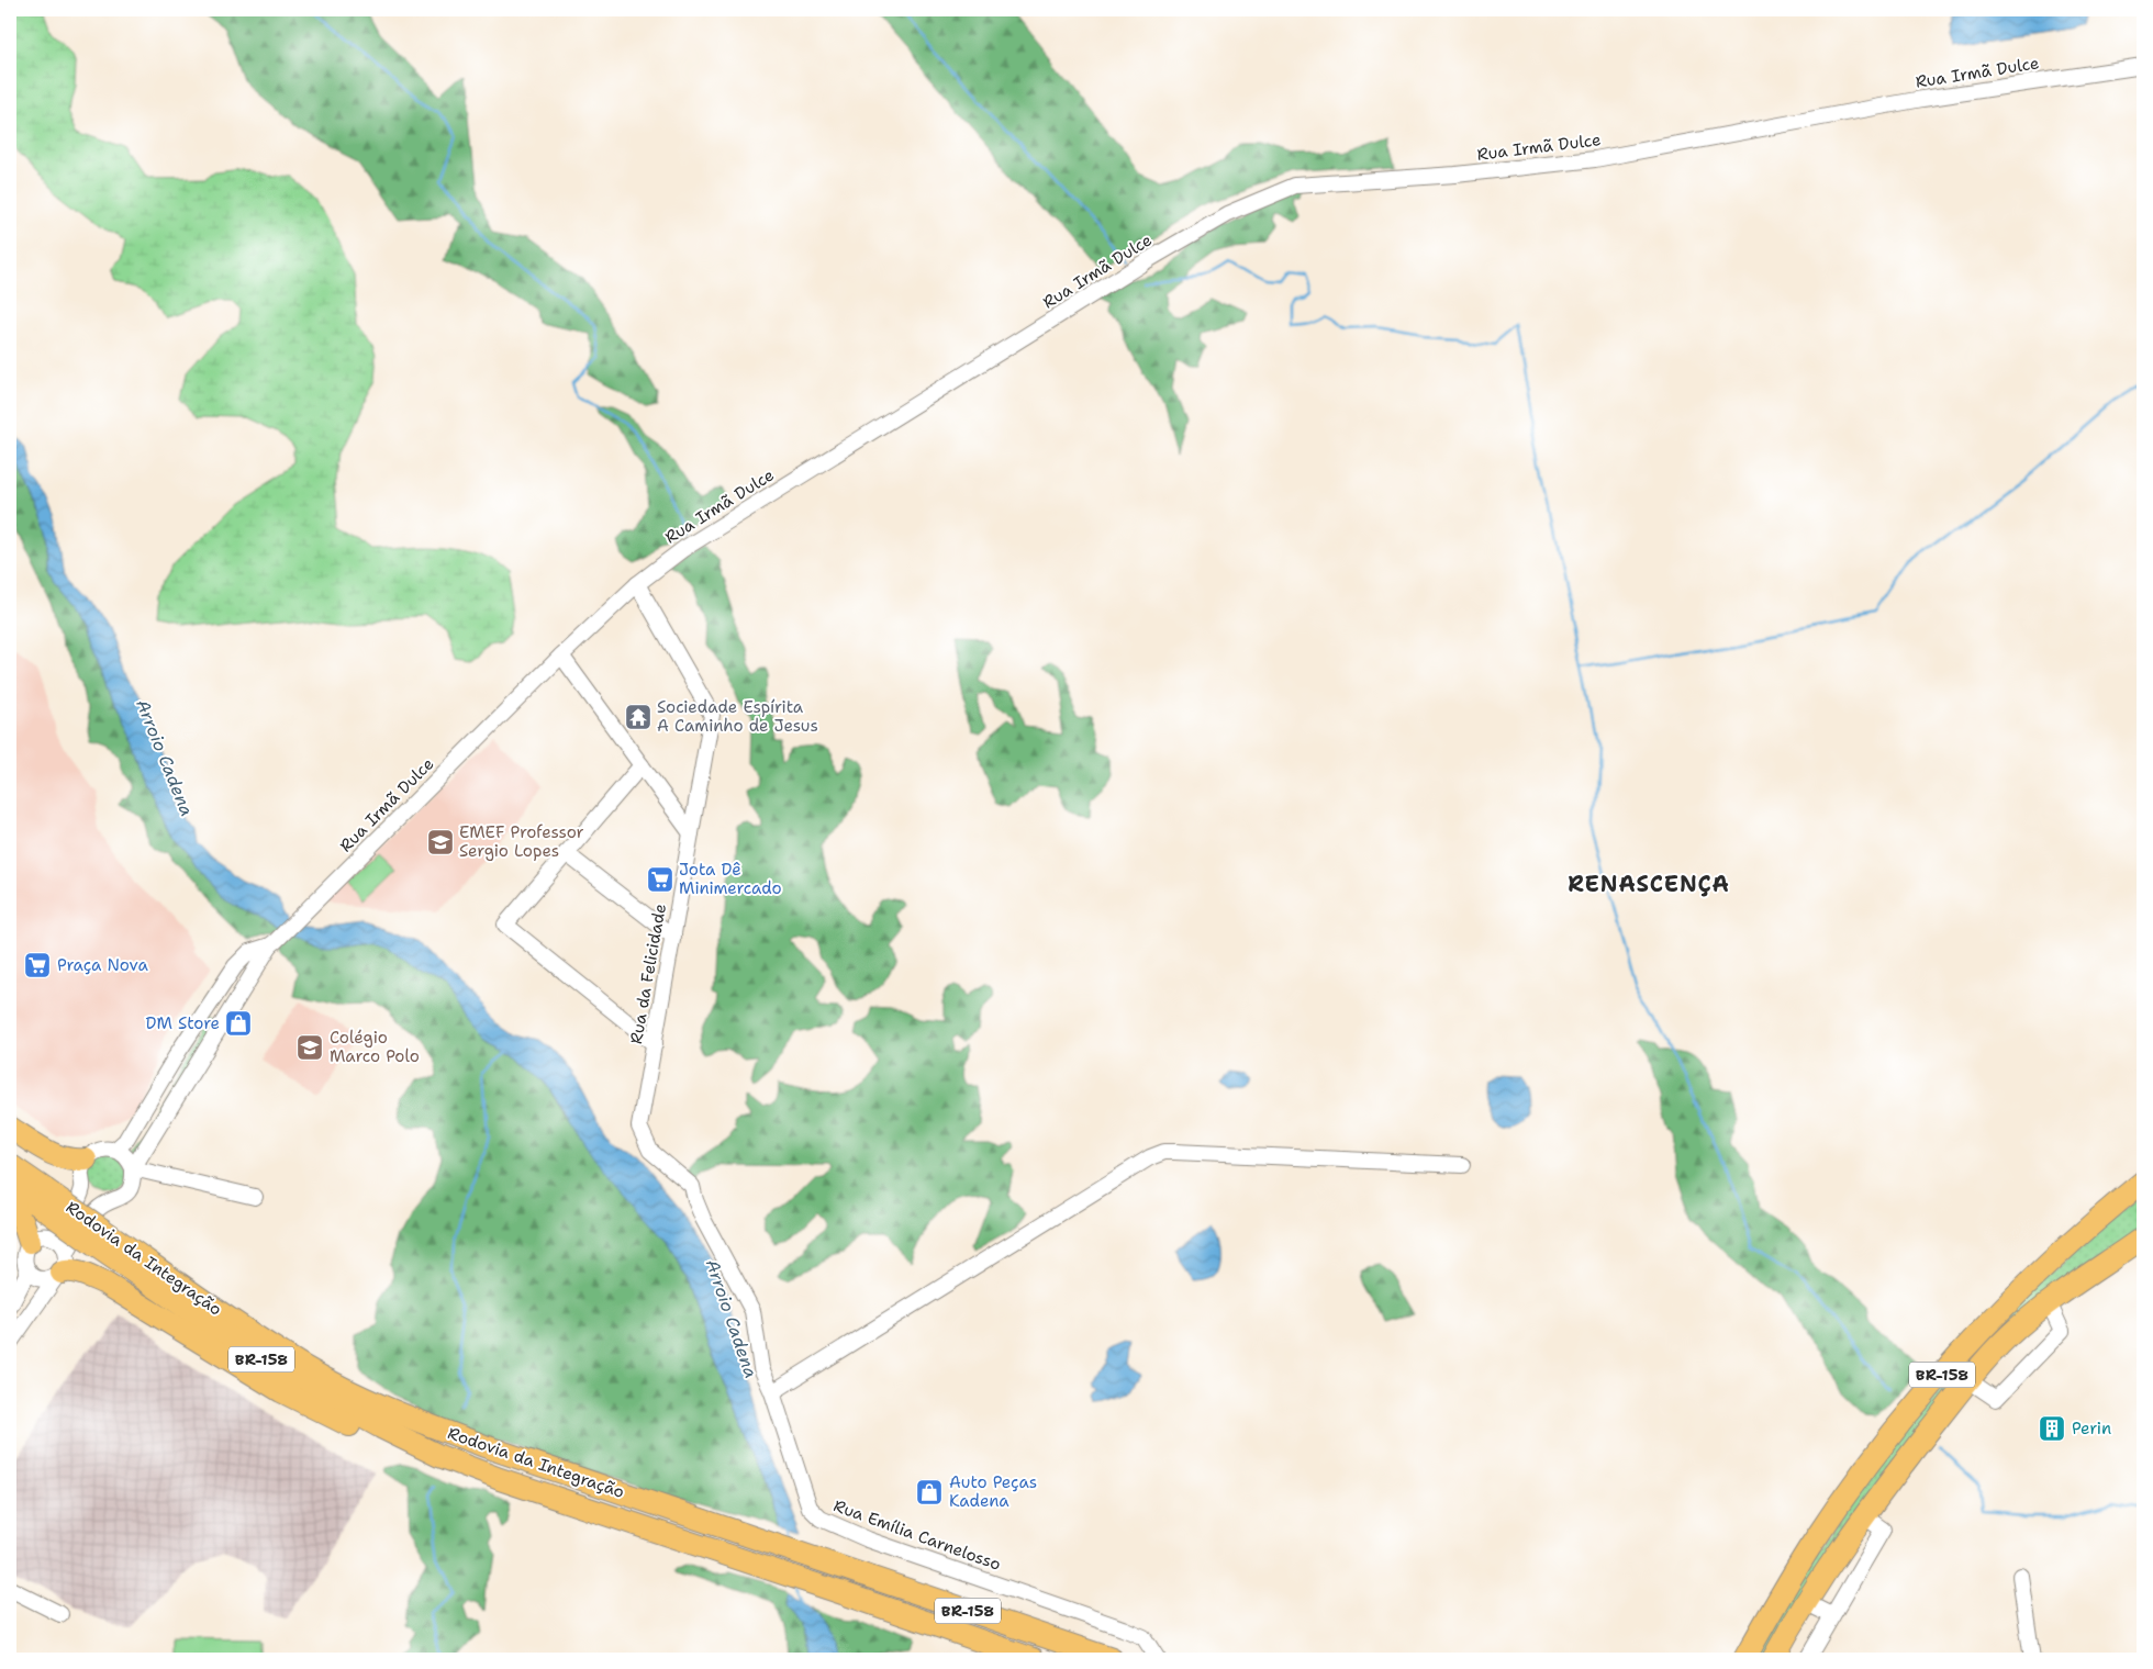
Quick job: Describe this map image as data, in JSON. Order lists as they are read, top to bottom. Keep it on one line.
{"streets":{"highway":["Rodovia da Integração","BR-158"],"street":["Rua Irmã Dulce","Rua da Felicidade","Rua Emília Carnelosso"]},"crossings":[["Rua Irmã Dulce","Rua da Felicidade"],["Rua da Felicidade","Rua Emília Carnelosso"]],"districts":["RENASCENÇA"],"water":["Arroio Cadena"],"places":{"temple":["Sociedade Espírita A Caminho de Jesus"],"school or university":["EMEF Professor Sergio Lopes","Colégio Marco Polo"],"supermarket":["Jota Dê Minimercado","Praça Nova"],"shop":["DM Store","Auto Peças Kadena"],"building":["Perin"]}}
